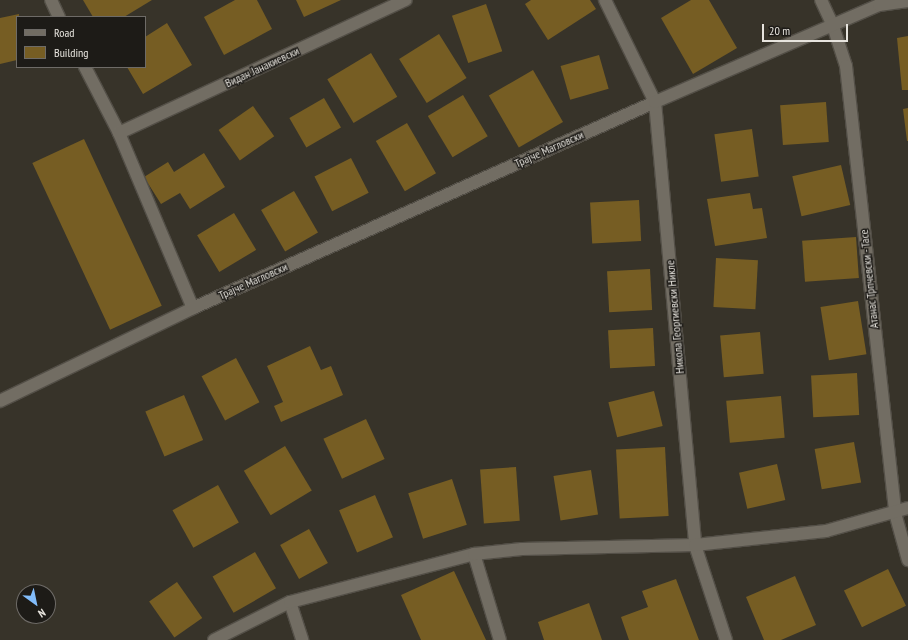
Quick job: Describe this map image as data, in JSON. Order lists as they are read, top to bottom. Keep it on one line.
{"streets":{"street":["Видан Јанакиевски","Трајче Магловски","Атанас Трпчевски - Тасе","Никола Георгиевски Никле"]},"crossings":[["Трајче Магловски","Атанас Трпчевски - Тасе"],["Трајче Магловски","Никола Георгиевски Никле"]],"legend":["Road","Building"],"scale_bar":"20 m","north":"bottom right"}
